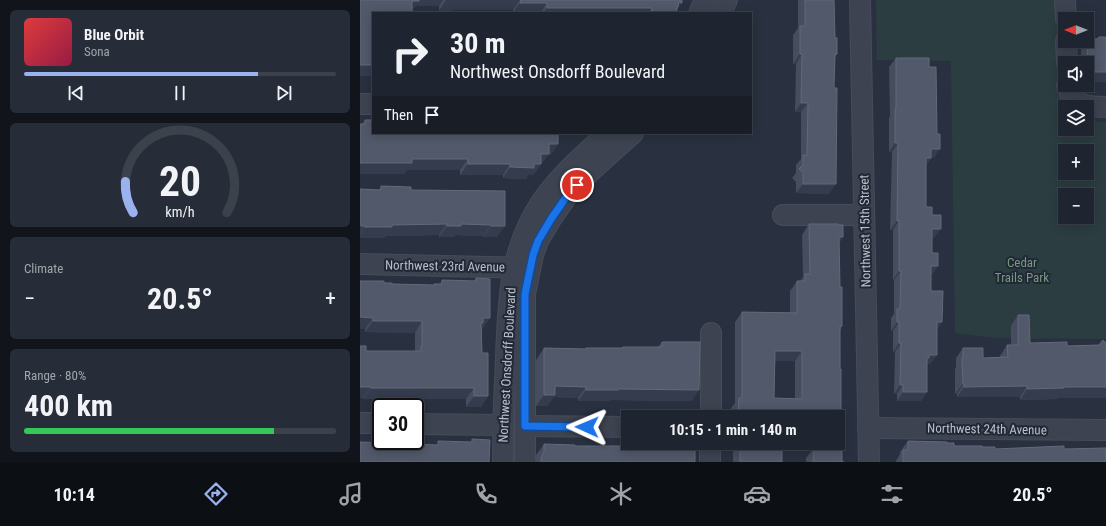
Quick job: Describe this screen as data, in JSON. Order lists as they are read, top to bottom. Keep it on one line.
{"streets":{"street":["Northwest 15th Street","Northwest 23rd Avenue","Northwest Onsdorff Boulevard","Northwest 24th Avenue"]},"crossings":[["Northwest 15th Street","Northwest 24th Avenue"],["Northwest 23rd Avenue","Northwest Onsdorff Boulevard"]],"parks":["Cedar Trails Park"],"north":"left","page":{"map_buttons":["+","−"],"turn":["30 m","Northwest Onsdorff Boulevard"],"song":["Blue Orbit","Sona"],"then":"Then","tile":["Climate",["Range · 80%","400 km"]],"heat":["−","20.5°","+"],"limit":"30","trip":"10:15 · 1 min · 140 m","tabs":["10:14","20.5°"],"gauge":["20","km/h"]}}
